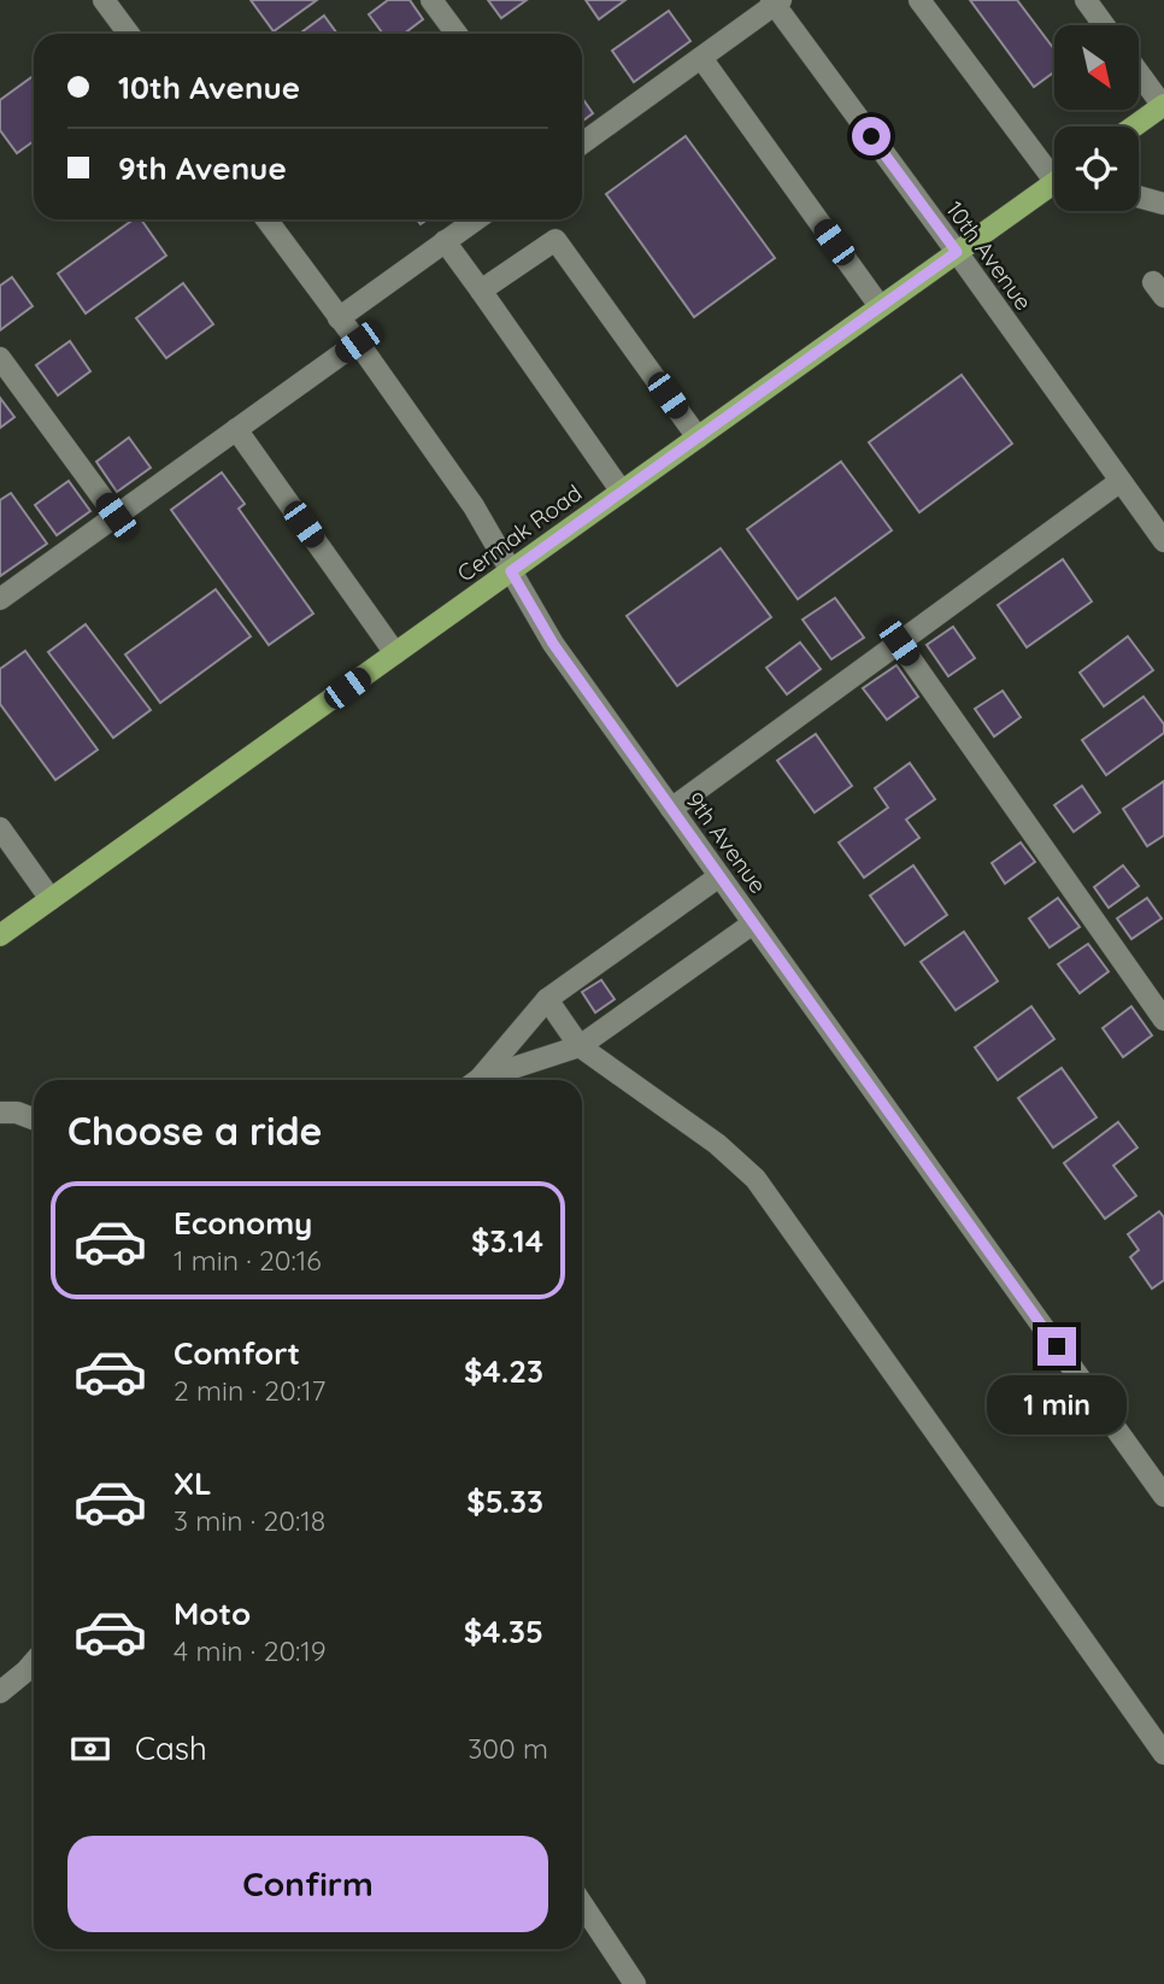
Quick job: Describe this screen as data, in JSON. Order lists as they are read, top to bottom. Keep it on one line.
{"streets":{"main road":["Cermak Road"],"street":["10th Avenue","9th Avenue"]},"crossings":[["10th Avenue","Cermak Road"],["Cermak Road","9th Avenue"]],"north":"bottom right","page":{"banner":["10th Avenue","9th Avenue"],"heading":"Choose a ride","list":[{"name":"Economy","note":"1 min · 20:16","value":"$3.14"},{"name":"Comfort","note":"2 min · 20:17","value":"$4.23"},{"name":"XL","note":"3 min · 20:18","value":"$5.33"},{"name":"Moto","note":"4 min · 20:19","value":"$4.35"}],"bubble":"1 min","pay":["Cash","300 m"],"buttons":"Confirm"}}
